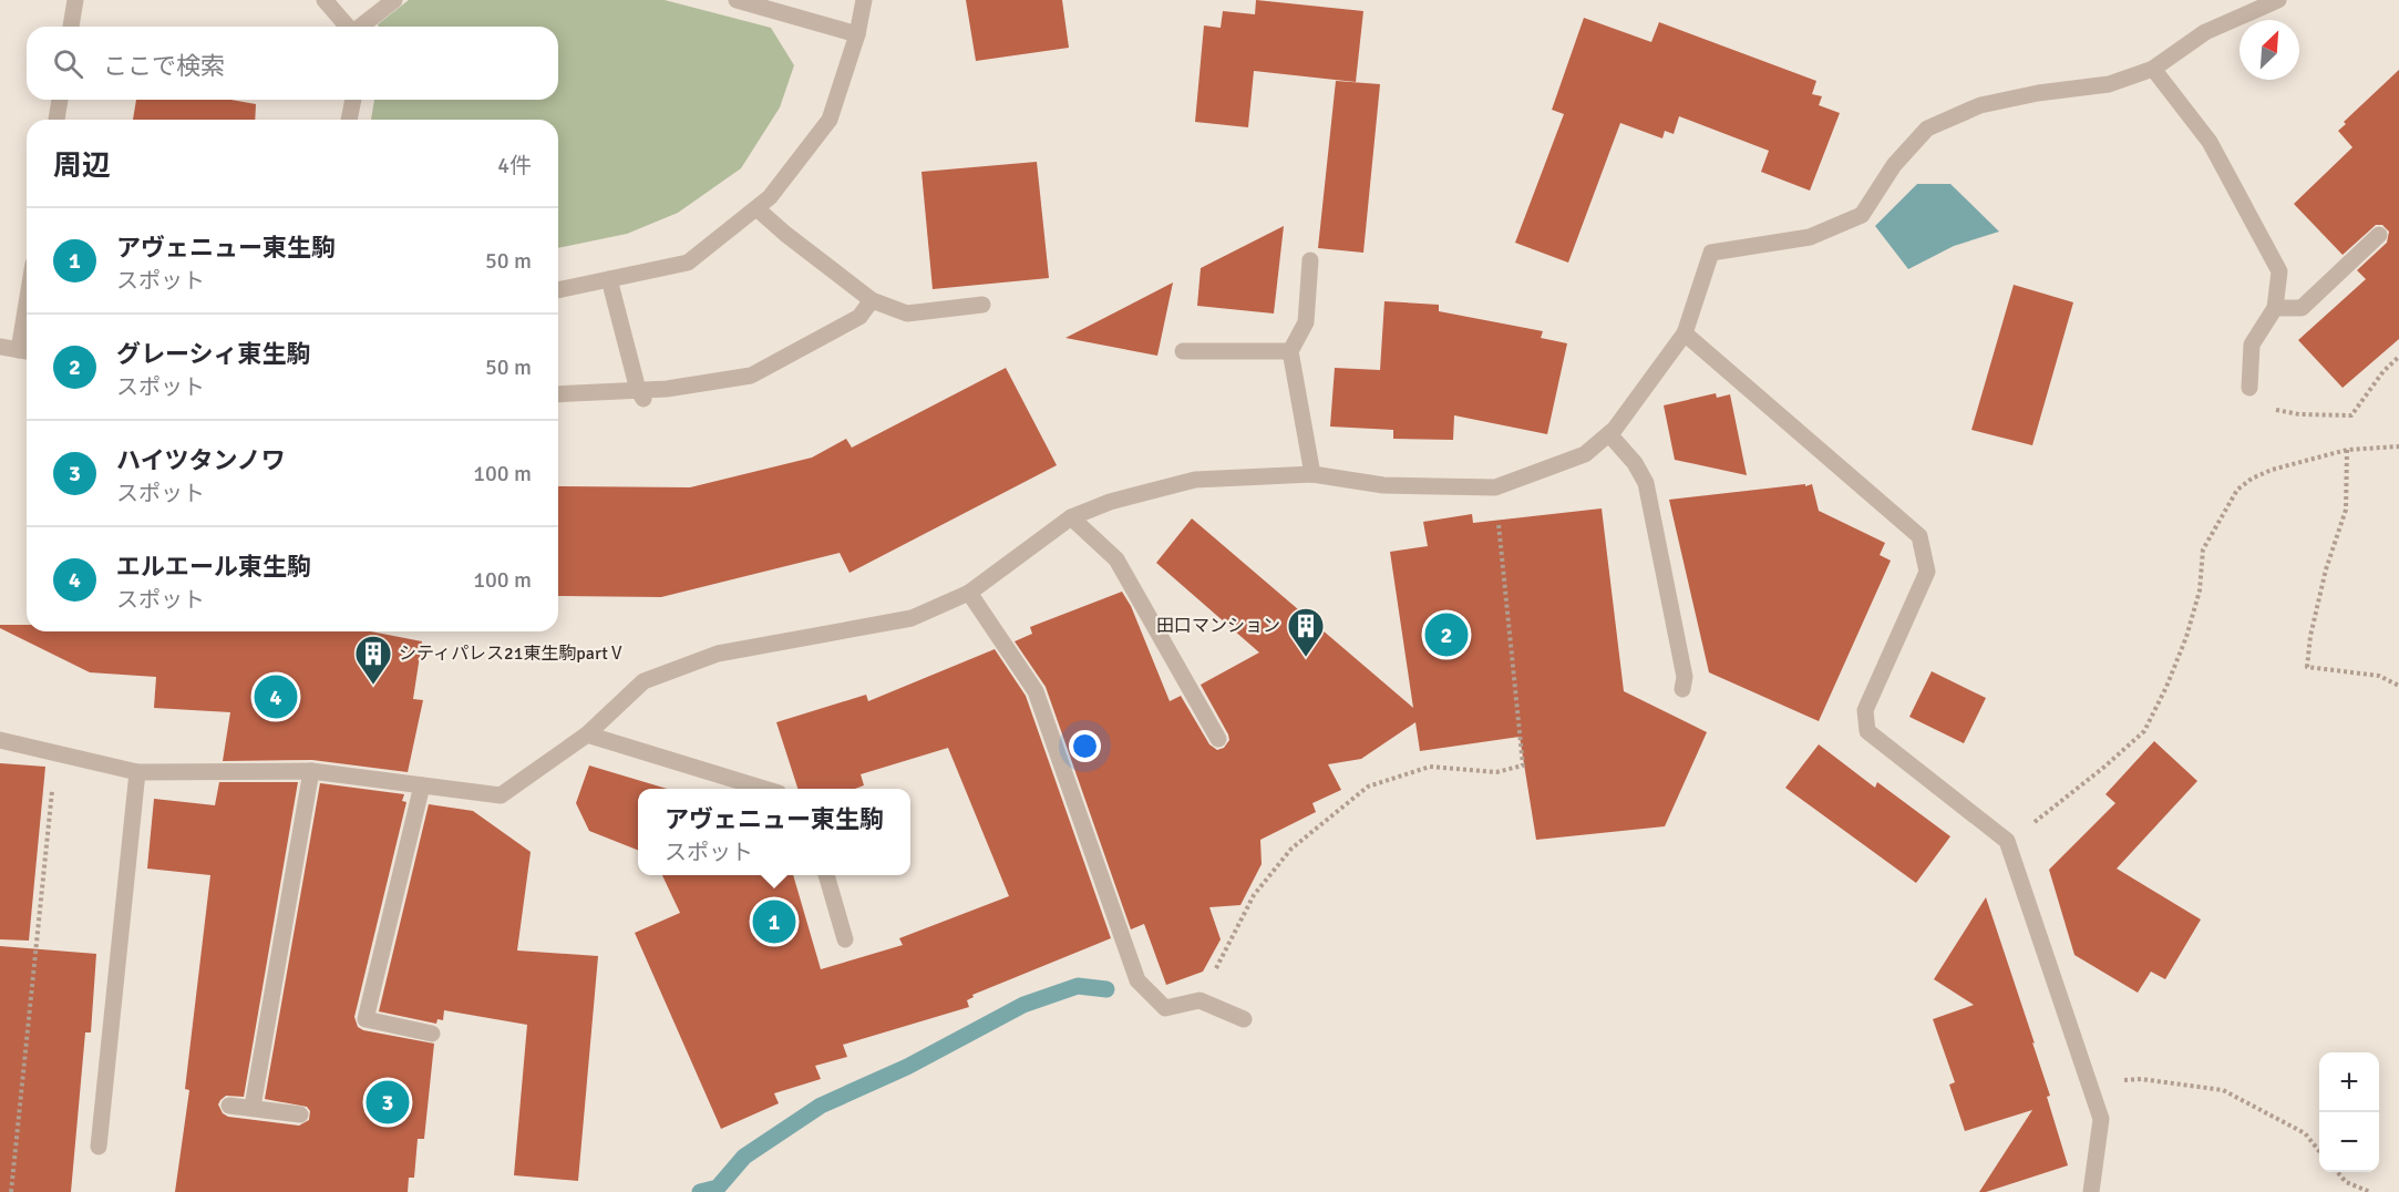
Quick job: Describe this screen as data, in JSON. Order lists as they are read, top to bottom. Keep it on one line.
{"places":{"building":["田口マンション","シティパレス21東生駒partⅤ"]},"north":"top right","page":{"search":"ここで検索","heading":["周辺","4件"],"list":[{"mark":"1","name":"アヴェニュー東生駒","note":"スポット","value":"50 m"},{"mark":"2","name":"グレーシィ東生駒","note":"スポット","value":"50 m"},{"mark":"3","name":"ハイツタンノワ","note":"スポット","value":"100 m"},{"mark":"4","name":"エルエール東生駒","note":"スポット","value":"100 m"}],"pins":["2","4","1","3"],"popup":["アヴェニュー東生駒","スポット"],"map_buttons":["+","−"]}}
